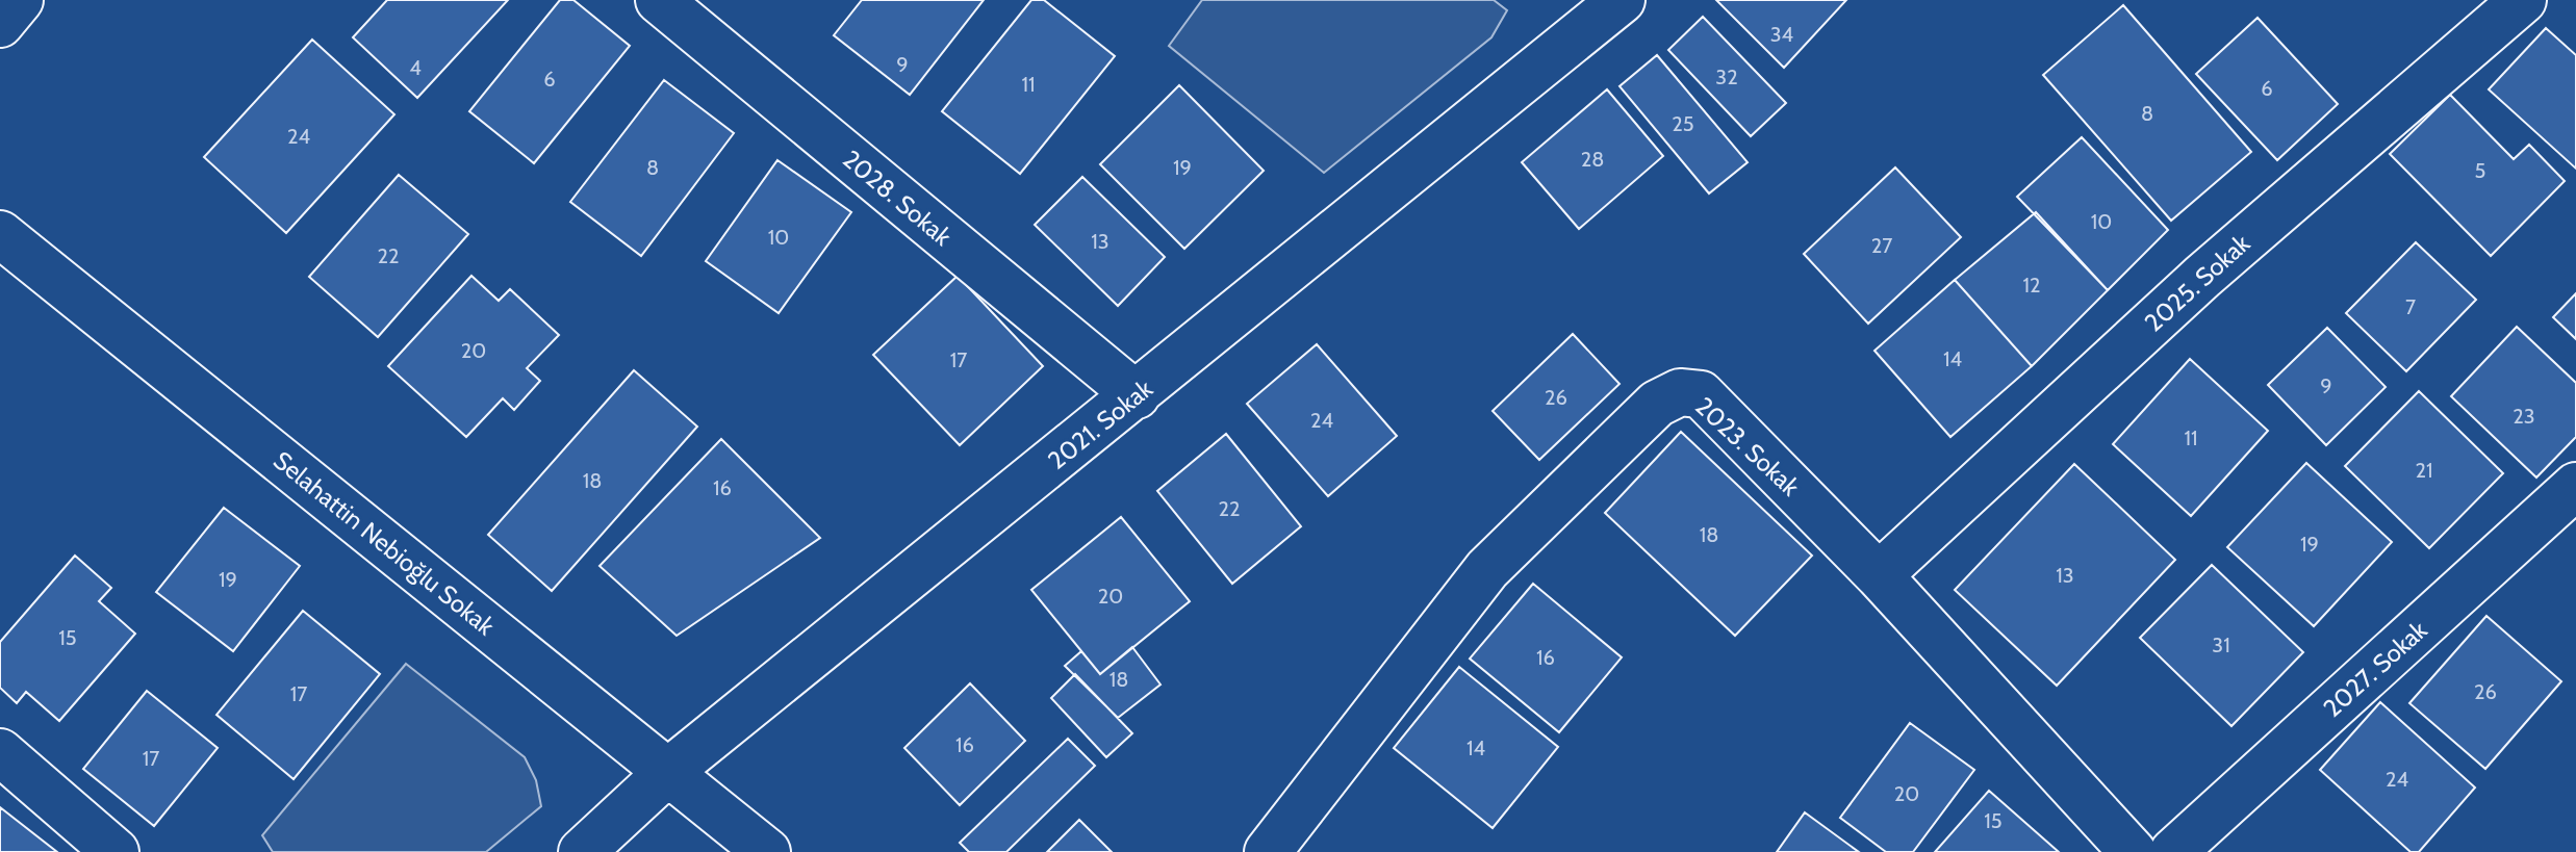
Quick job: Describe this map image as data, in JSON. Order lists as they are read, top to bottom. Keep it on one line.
{"streets":{"street":["2028. Sokak","2025. Sokak","2021. Sokak","2023. Sokak","Selahattin Nebioğlu Sokak","2027. Sokak"]},"crossings":[["2028. Sokak","2021. Sokak"],["2025. Sokak","2023. Sokak"],["2021. Sokak","Selahattin Nebioğlu Sokak"]],"house_numbers":["34","9","4","32","6","11","6","8","25","24","28","8","19","5","10","10","13","27","22","12","7","20","14","17","9","26","23","24","11","21","18","16","22","18","19","13","19","20","15","31","16","18","26","17","16","14","17","24","20","15"]}
